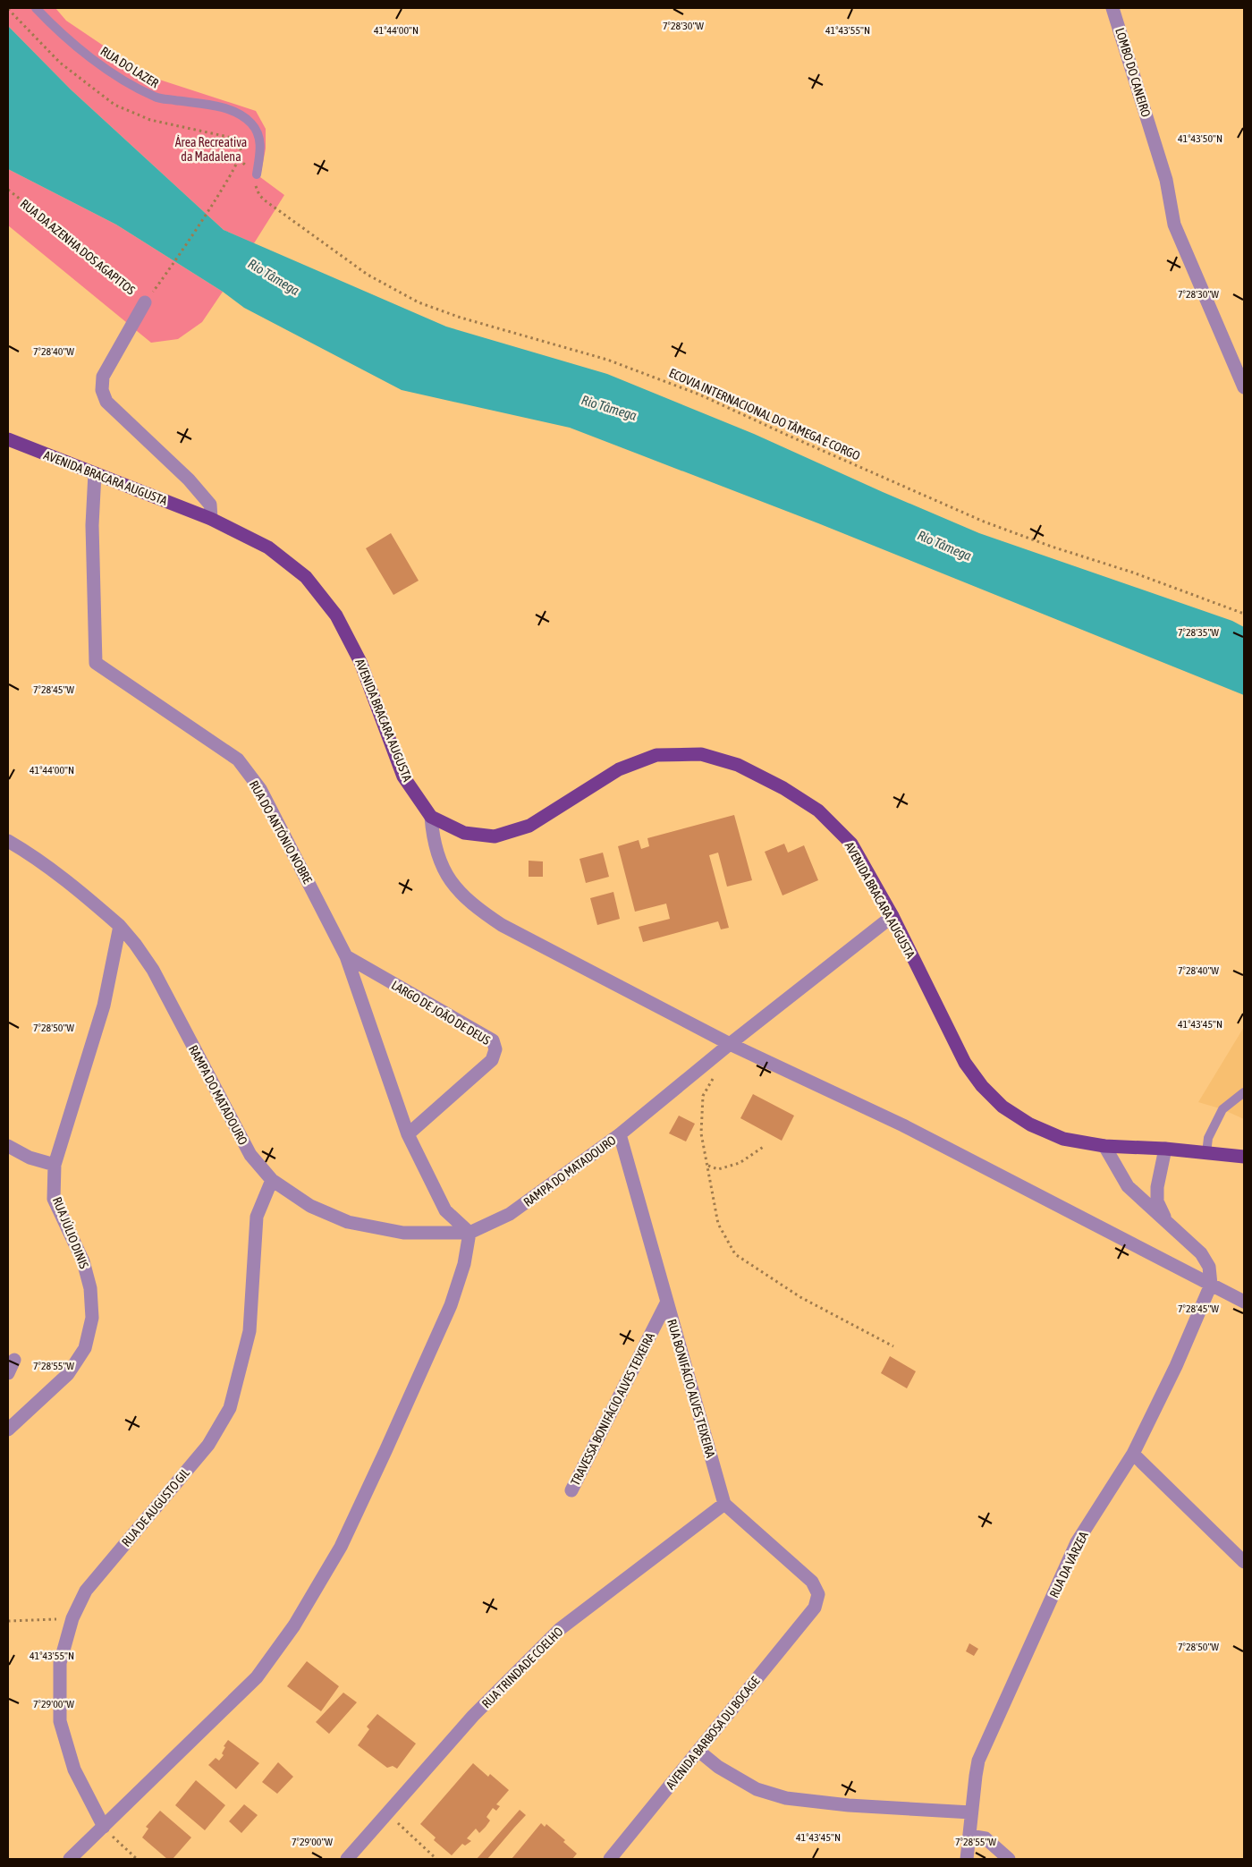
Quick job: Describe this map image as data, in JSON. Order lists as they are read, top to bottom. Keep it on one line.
{"streets":{"main road":["AVENIDA BRACARA AUGUSTA"],"street":["LOMBO DO CANEIRO","RUA DA AZENHA DOS AGAPITOS","RUA DO ANTÓNIO NOBRE","LARGO DE JOÃO DE DEUS","RAMPA DO MATADOURO","RUA JÚLIO DINIS","RUA BONIFÁCIO ALVES TEIXEIRA","TRAVESSA BONIFÁCIO ALVES TEIXEIRA","RUA DE AUGUSTO GIL","RUA DA VÁRZEA","RUA TRINDADE COELHO","AVENIDA BARBOSA DU BOCAGE"],"lane":["RUA DO LAZER"],"path":["ECOVIA INTERNACIONAL DO TÂMEGA E CORGO"]},"crossings":[["RUA DO LAZER","ECOVIA INTERNACIONAL DO TÂMEGA E CORGO"],["RUA DA AZENHA DOS AGAPITOS","AVENIDA BRACARA AUGUSTA"],["AVENIDA BRACARA AUGUSTA","RUA DO ANTÓNIO NOBRE"],["AVENIDA BRACARA AUGUSTA","RAMPA DO MATADOURO"],["RUA DO ANTÓNIO NOBRE","LARGO DE JOÃO DE DEUS"],["RUA DO ANTÓNIO NOBRE","RAMPA DO MATADOURO"],["RAMPA DO MATADOURO","RUA JÚLIO DINIS"],["RAMPA DO MATADOURO","RUA BONIFÁCIO ALVES TEIXEIRA"],["RAMPA DO MATADOURO","RUA DE AUGUSTO GIL"],["RUA BONIFÁCIO ALVES TEIXEIRA","TRAVESSA BONIFÁCIO ALVES TEIXEIRA"],["RUA BONIFÁCIO ALVES TEIXEIRA","RUA TRINDADE COELHO"],["RUA BONIFÁCIO ALVES TEIXEIRA","AVENIDA BARBOSA DU BOCAGE"],["RUA TRINDADE COELHO","AVENIDA BARBOSA DU BOCAGE"]],"water":["Rio Tâmega"],"parks":["Área Recreativa da Madalena"],"coordinates":["7°28'30\"W","41°44'00\"N","41°43'55\"N","41°43'50\"N","7°28'40\"W","7°28'35\"W","7°28'45\"W","41°43'45\"N","7°28'50\"W","7°28'55\"W","7°29'00\"W"]}
